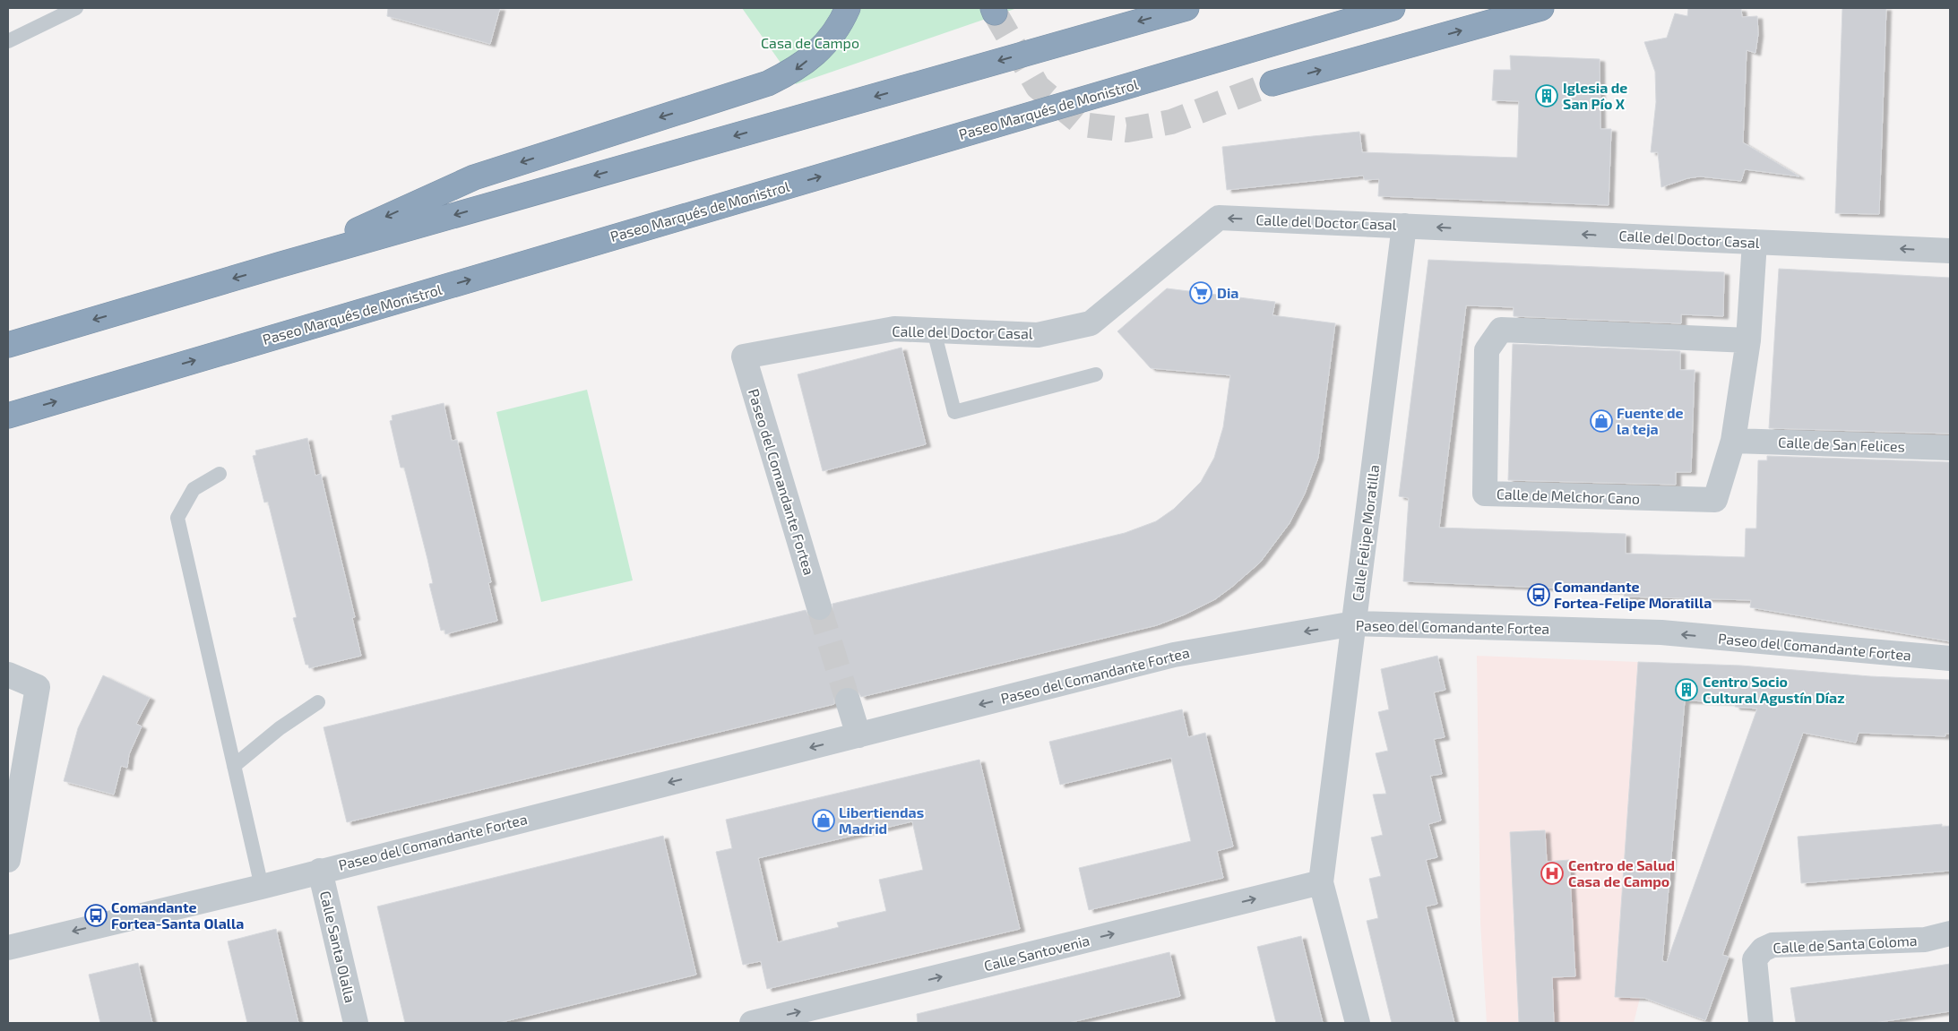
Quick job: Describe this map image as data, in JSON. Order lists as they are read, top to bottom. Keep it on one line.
{"streets":{"highway":["Paseo Marqués de Monistrol"],"street":["Calle del Doctor Casal","Calle de San Felices","Paseo del Comandante Fortea","Calle de Melchor Cano","Calle Felipe Moratilla","Calle de Santa Coloma","Calle Santa Olalla","Calle Santovenia"]},"crossings":[["Calle del Doctor Casal","Paseo del Comandante Fortea"],["Calle del Doctor Casal","Calle de Melchor Cano"],["Calle del Doctor Casal","Calle Felipe Moratilla"],["Calle de San Felices","Calle de Melchor Cano"],["Paseo del Comandante Fortea","Calle Felipe Moratilla"],["Paseo del Comandante Fortea","Calle Santa Olalla"],["Calle Felipe Moratilla","Calle Santovenia"]],"one_way":["Calle del Doctor Casal","Paseo del Comandante Fortea","Calle Santovenia"],"parks":["Casa de Campo"],"places":{"building":["Iglesia de San Pío X","Centro Socio Cultural Agustín Díaz"],"supermarket":["Dia"],"shop":["Fuente de la teja","Libertiendas Madrid"],"bus stop":["Comandante Fortea-Felipe Moratilla","Comandante Fortea-Santa Olalla"],"hospital":["Centro de Salud Casa de Campo"]}}
